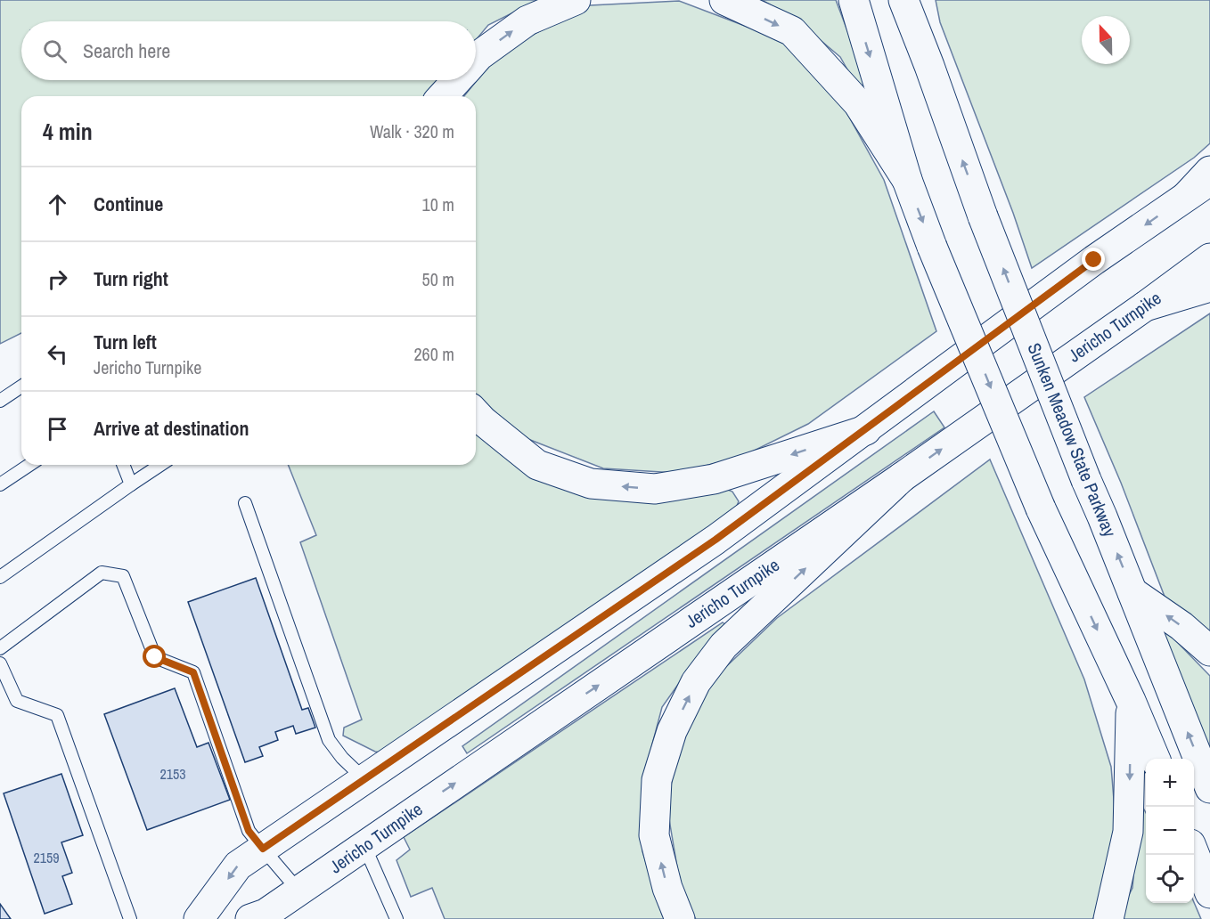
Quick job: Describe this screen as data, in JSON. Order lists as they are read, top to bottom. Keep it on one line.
{"streets":{"main road":["Jericho Turnpike","Sunken Meadow State Parkway"]},"house_numbers":["2153","2159"],"north":"top","page":{"search":"Search here","heading":["4 min","Walk · 320 m"],"list":[["Continue","10 m"],["Turn right","50 m"],["Turn left","Jericho Turnpike","260 m"],"Arrive at destination"],"map_buttons":["+","−"]}}
